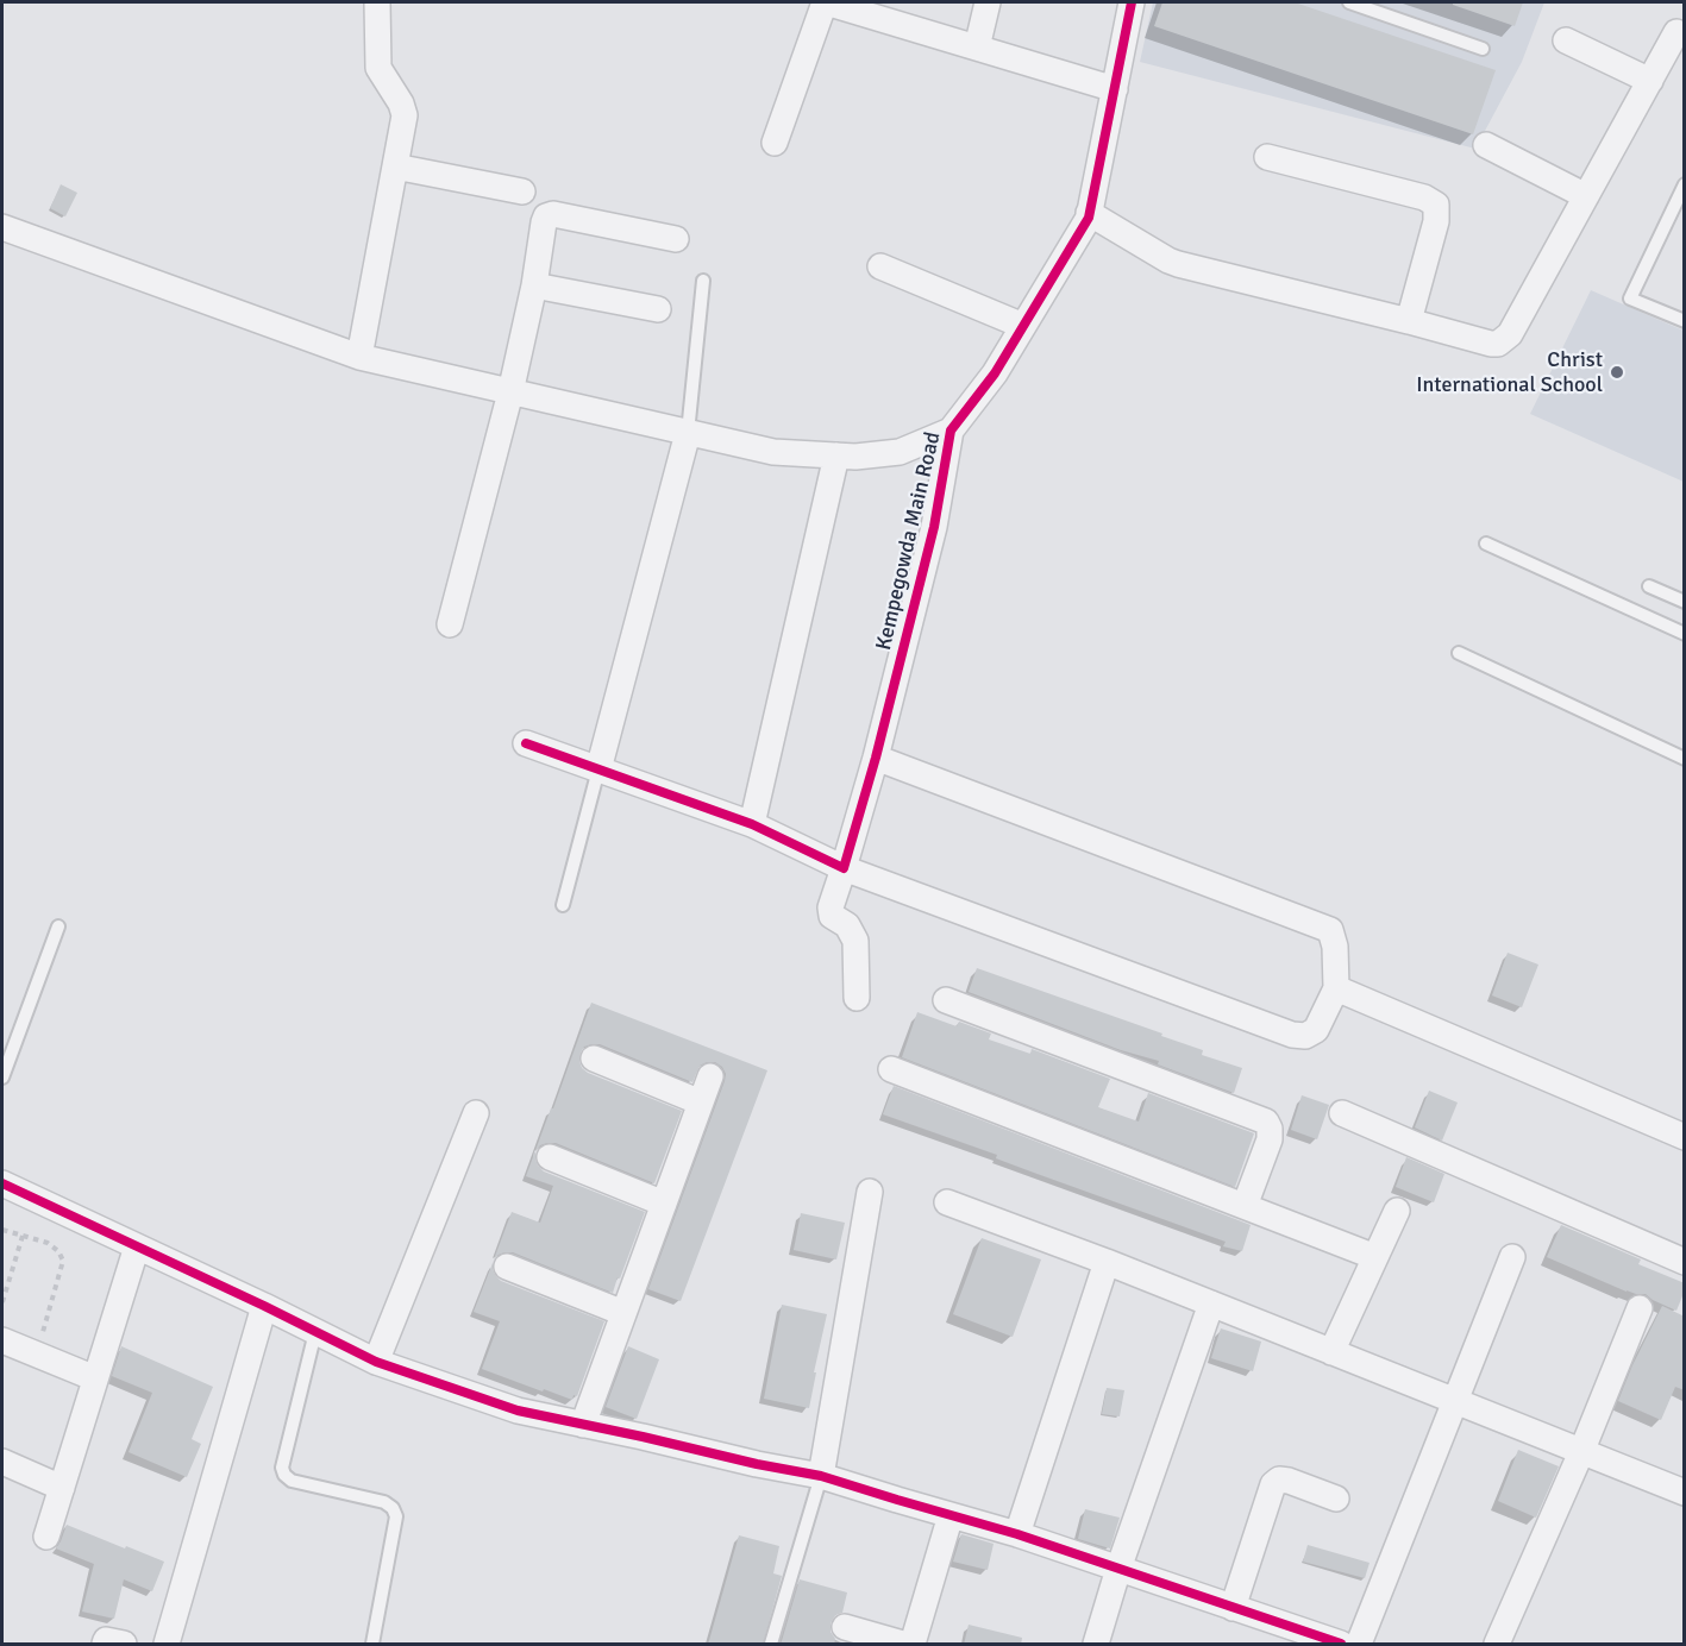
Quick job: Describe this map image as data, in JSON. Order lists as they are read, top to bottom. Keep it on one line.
{"streets":{"street":["Kempegowda Main Road"]},"places":["Christ International School"]}
